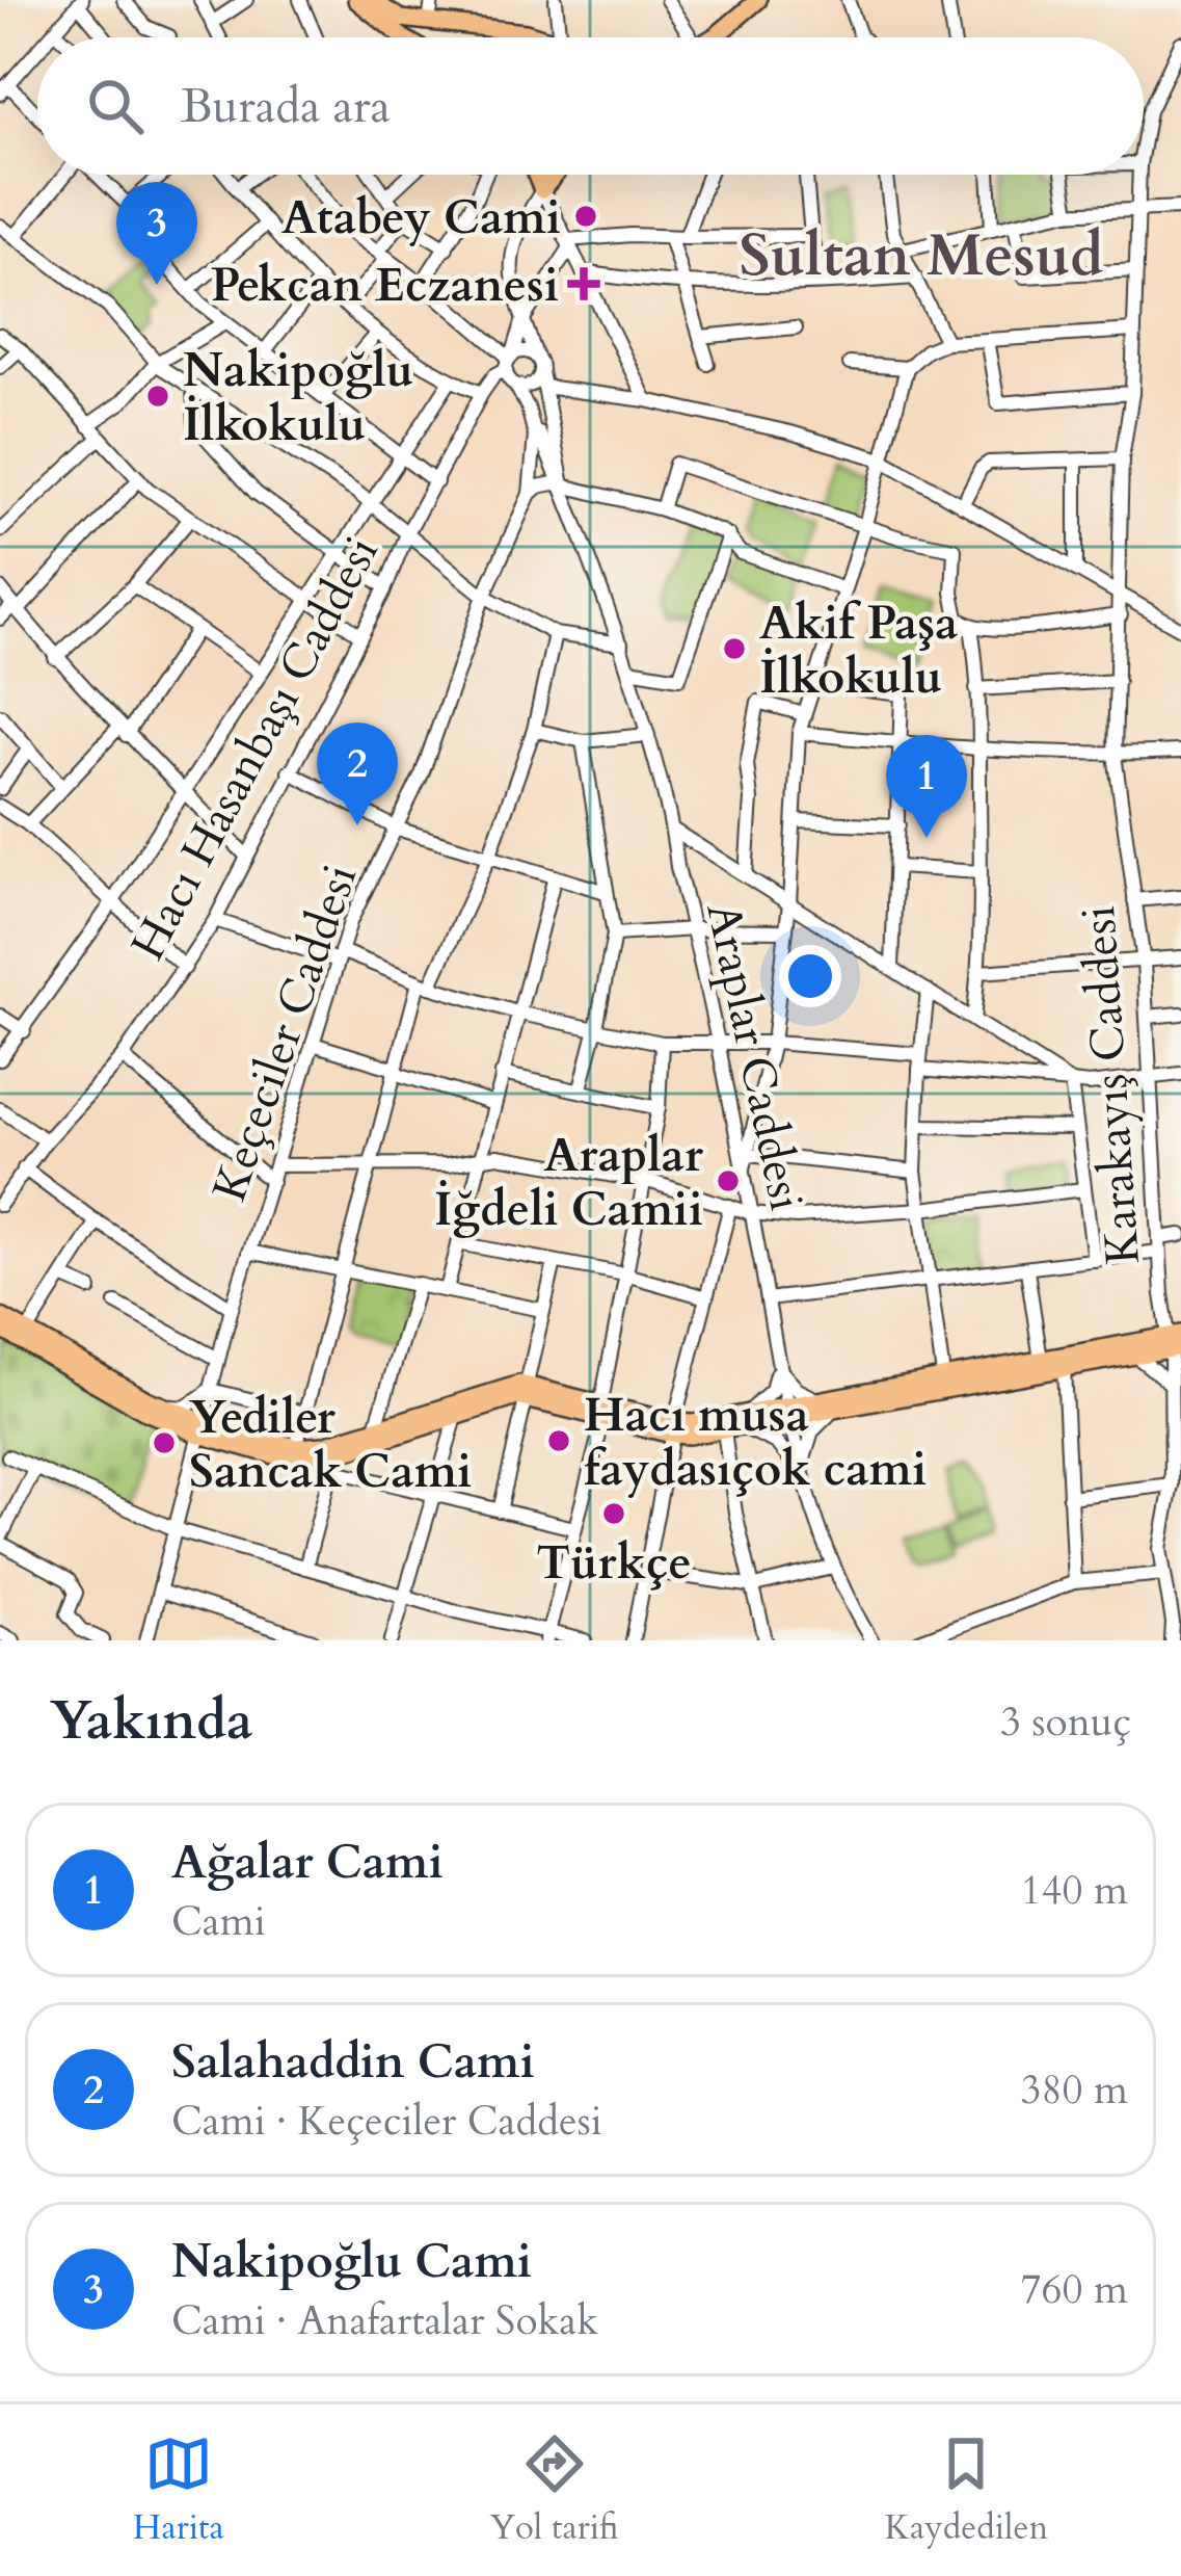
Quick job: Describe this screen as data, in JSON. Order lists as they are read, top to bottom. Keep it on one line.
{"streets":{"street":["Hacı Hasanbaşı Caddesi","Keçeciler Caddesi","Araplar Caddesi","Karakayış Caddesi"]},"crossings":[["Hacı Hasanbaşı Caddesi","Keçeciler Caddesi"],["Hacı Hasanbaşı Caddesi","Araplar Caddesi"],["Keçeciler Caddesi","Araplar Caddesi"]],"districts":["Sultan Mesud"],"places":{"other":["Atabey Cami","Nakipoğlu İlkokulu","Akif Paşa İlkokulu","Araplar İğdeli Camii","Hacı musa faydasıçok cami","Yediler Sancak Cami","Türkçe"],"health":["Pekcan Eczanesi"]},"page":{"search":"Burada ara","pins":["3","2","1"],"heading":["Yakında","3 sonuç"],"list":[{"mark":"1","name":"Ağalar Cami","note":"Cami","value":"140 m"},{"mark":"2","name":"Salahaddin Cami","note":"Cami · Keçeciler Caddesi","value":"380 m"},{"mark":"3","name":"Nakipoğlu Cami","note":"Cami · Anafartalar Sokak","value":"760 m"}],"nav":["Harita","Yol tarifi","Kaydedilen"]}}
